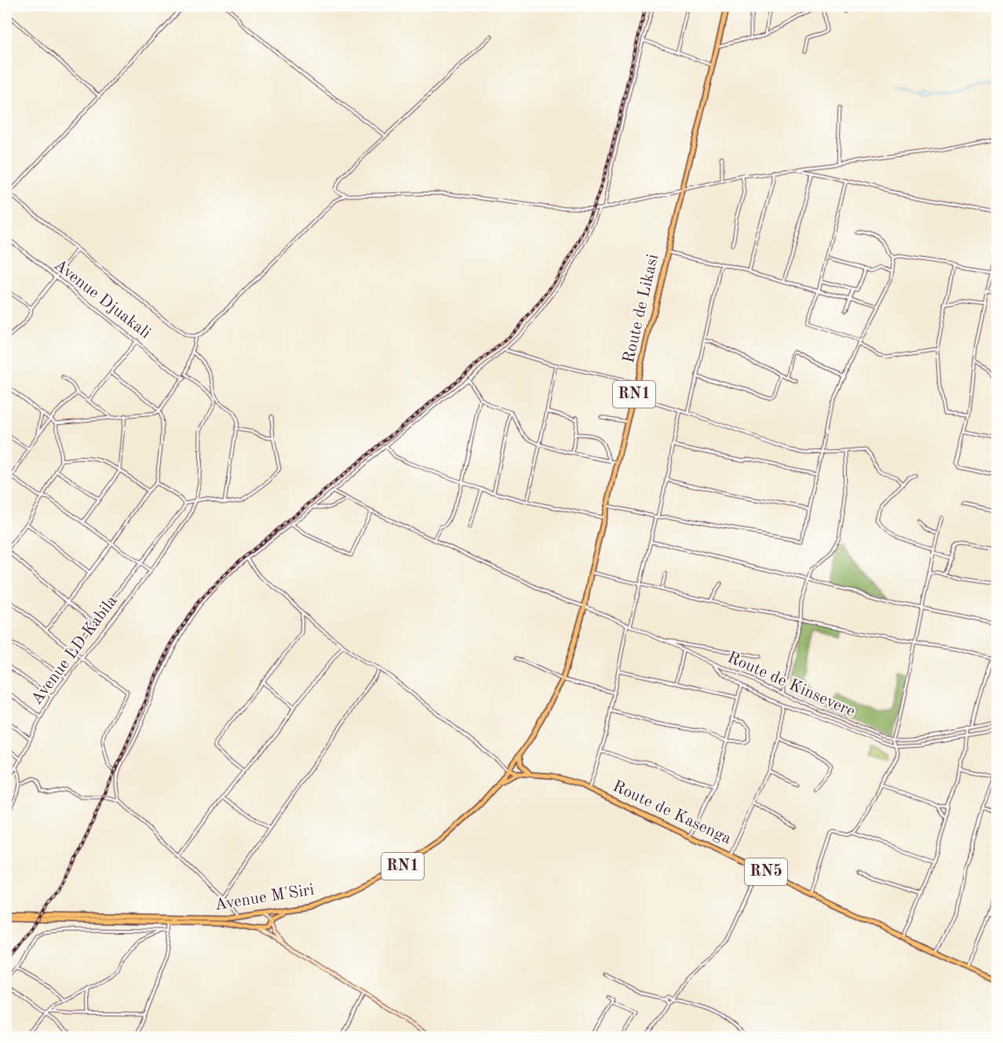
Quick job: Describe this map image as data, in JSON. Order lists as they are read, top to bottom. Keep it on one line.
{"streets":{"highway":["Route de Likasi","RN1","Route de Kasenga","RN5","Avenue M'Siri"],"street":["Avenue Djuakali","Avenue LD Kabila","Route de Kinsevere"]},"crossings":[["Route de Likasi","Route de Kinsevere"],["Route de Likasi","Route de Kasenga"],["Route de Likasi","Avenue M'Siri"],["RN1","Avenue M'Siri"],["Route de Kasenga","Avenue M'Siri"]]}
